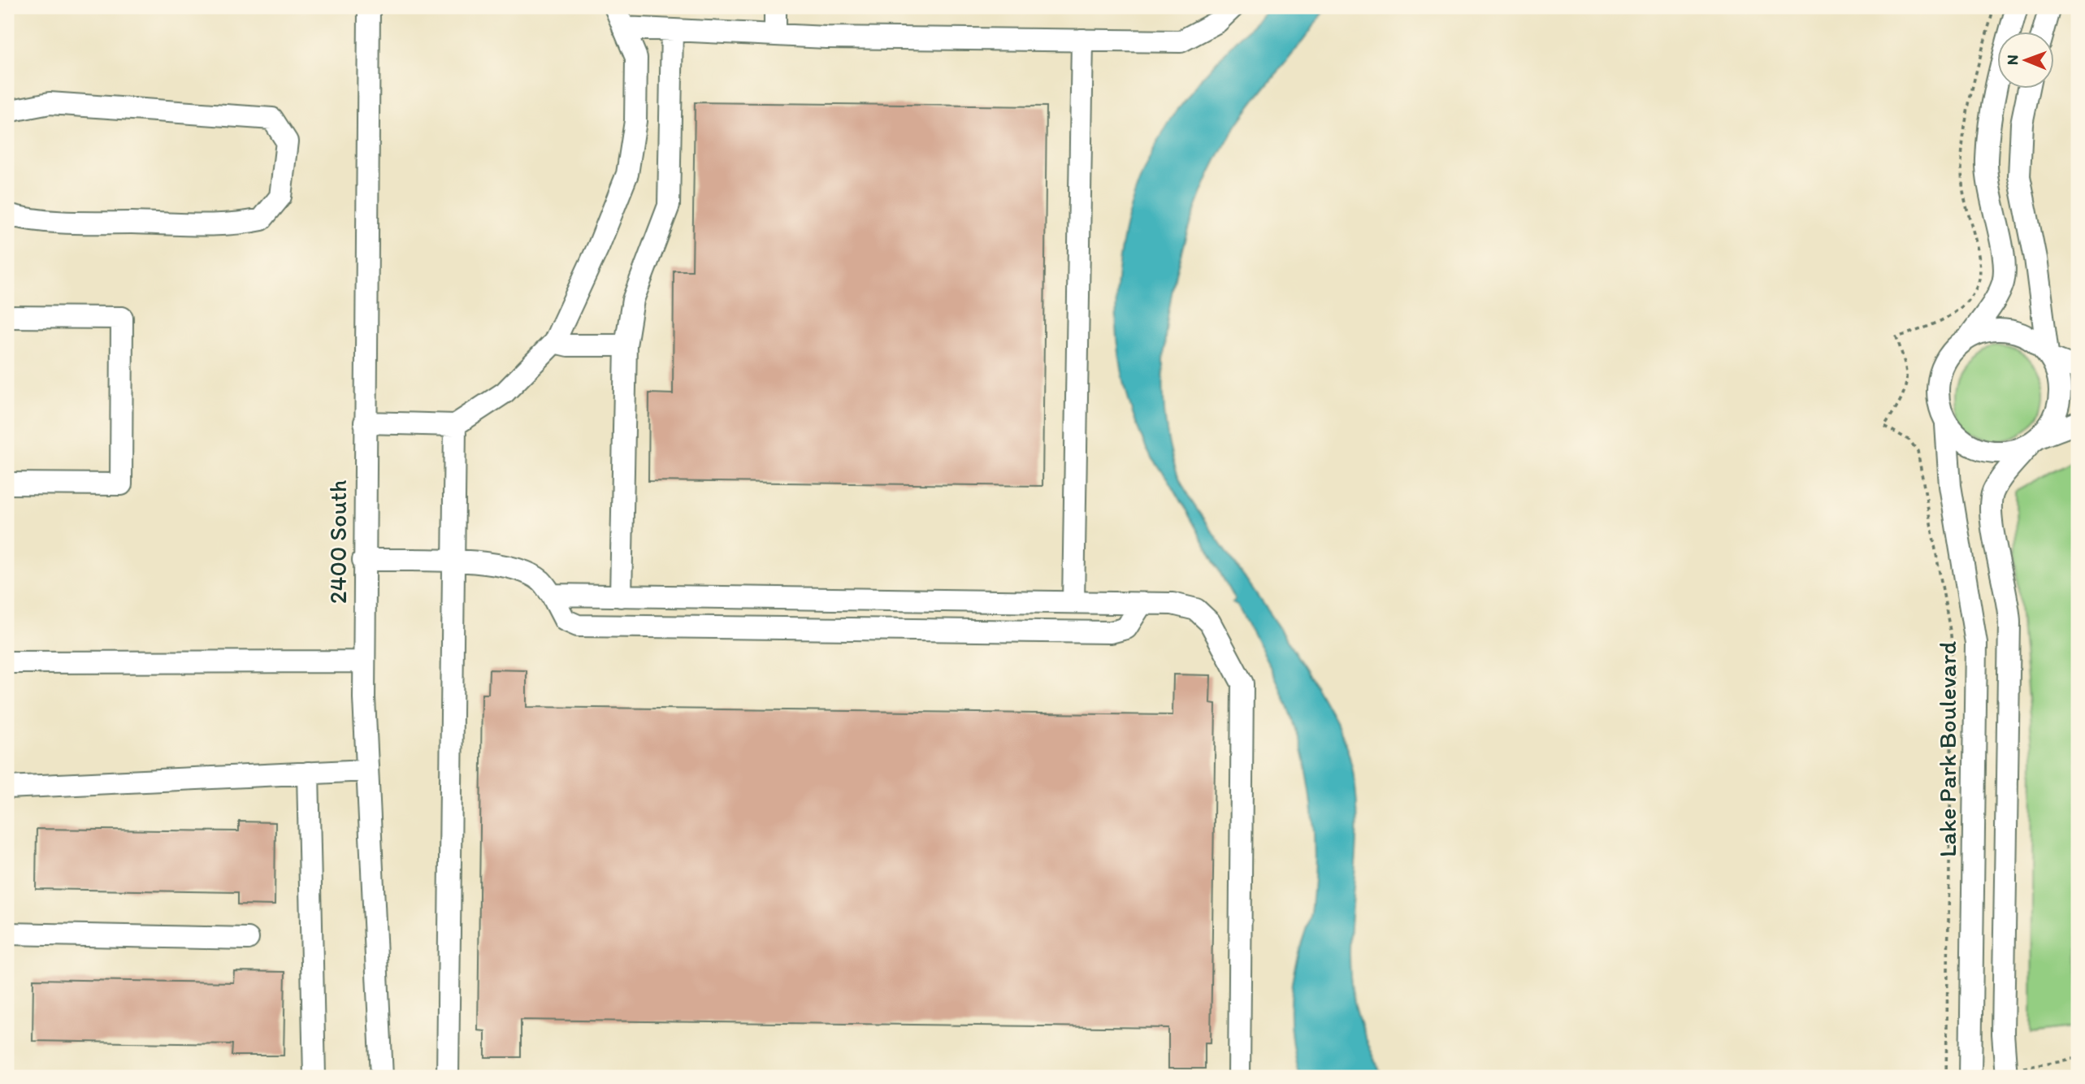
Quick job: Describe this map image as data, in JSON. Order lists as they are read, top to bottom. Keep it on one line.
{"streets":{"street":["2400 South","Lake Park Boulevard"]},"north":"left"}
